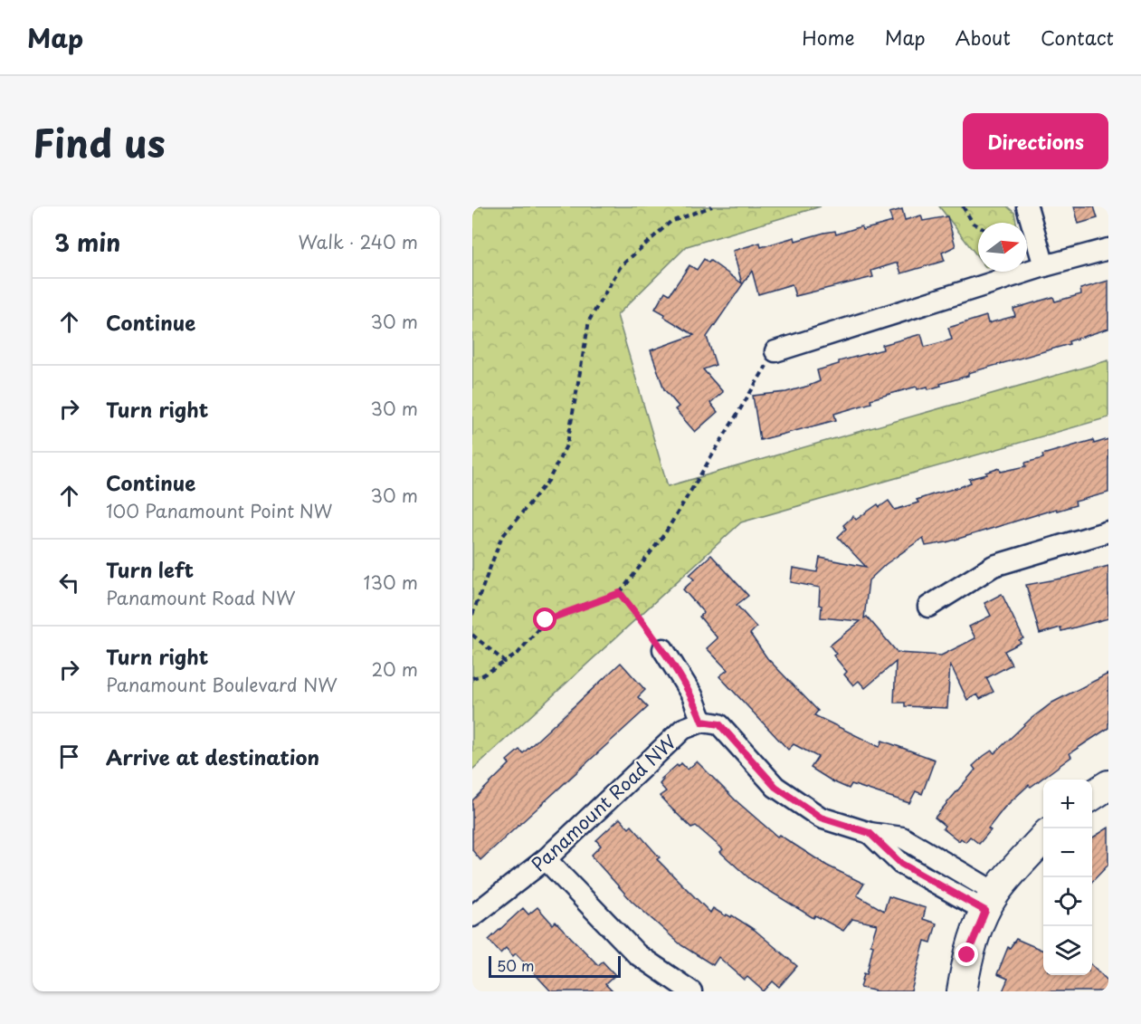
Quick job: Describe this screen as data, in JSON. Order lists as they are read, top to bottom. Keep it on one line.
{"streets":{"street":["Panamount Road NW"]},"scale_bar":"50 m","north":"right","page":{"header":"Map","nav":["Home","Map","About","Contact"],"title":"Find us","buttons":"Directions","heading":["3 min","Walk · 240 m"],"list":[["Continue","30 m"],["Turn right","30 m"],["Continue","100 Panamount Point NW","30 m"],["Turn left","Panamount Road NW","130 m"],["Turn right","Panamount Boulevard NW","20 m"],"Arrive at destination"],"map_buttons":["+","−"],"scale":"50 m"}}
